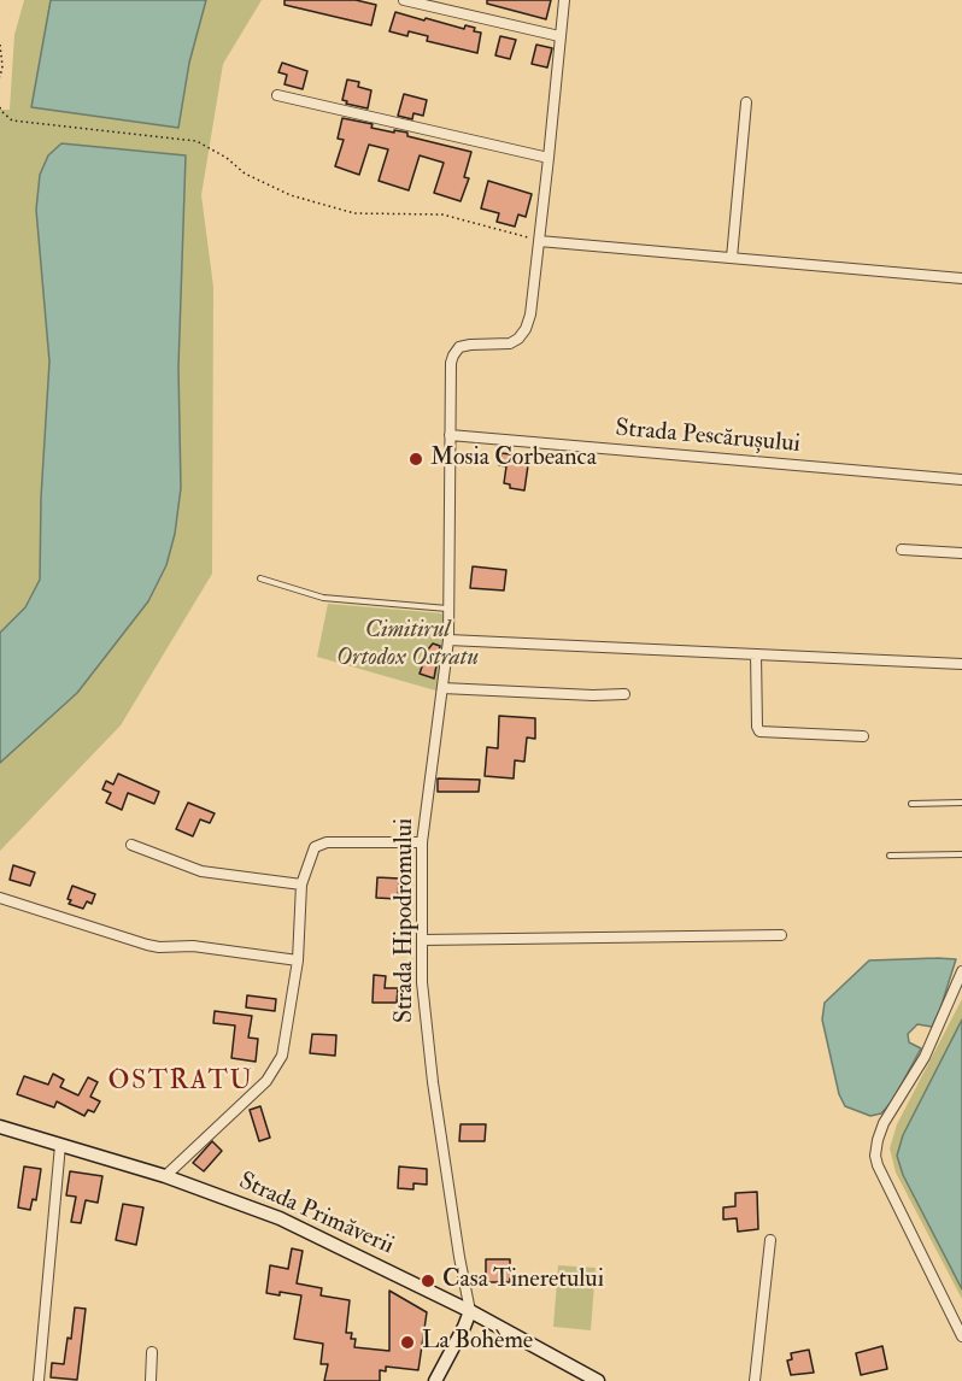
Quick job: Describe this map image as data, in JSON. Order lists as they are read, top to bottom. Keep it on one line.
{"streets":{"main road":["Strada Primăverii"],"street":["Strada Pescărușului","Strada Hipodromului"]},"crossings":[["Strada Pescărușului","Strada Hipodromului"],["Strada Hipodromului","Strada Primăverii"]],"districts":["OSTRATU"],"parks":["Cimitirul Ortodox Ostratu"],"places":["Mosia Corbeanca","Casa Tineretului","La Bohème"]}
